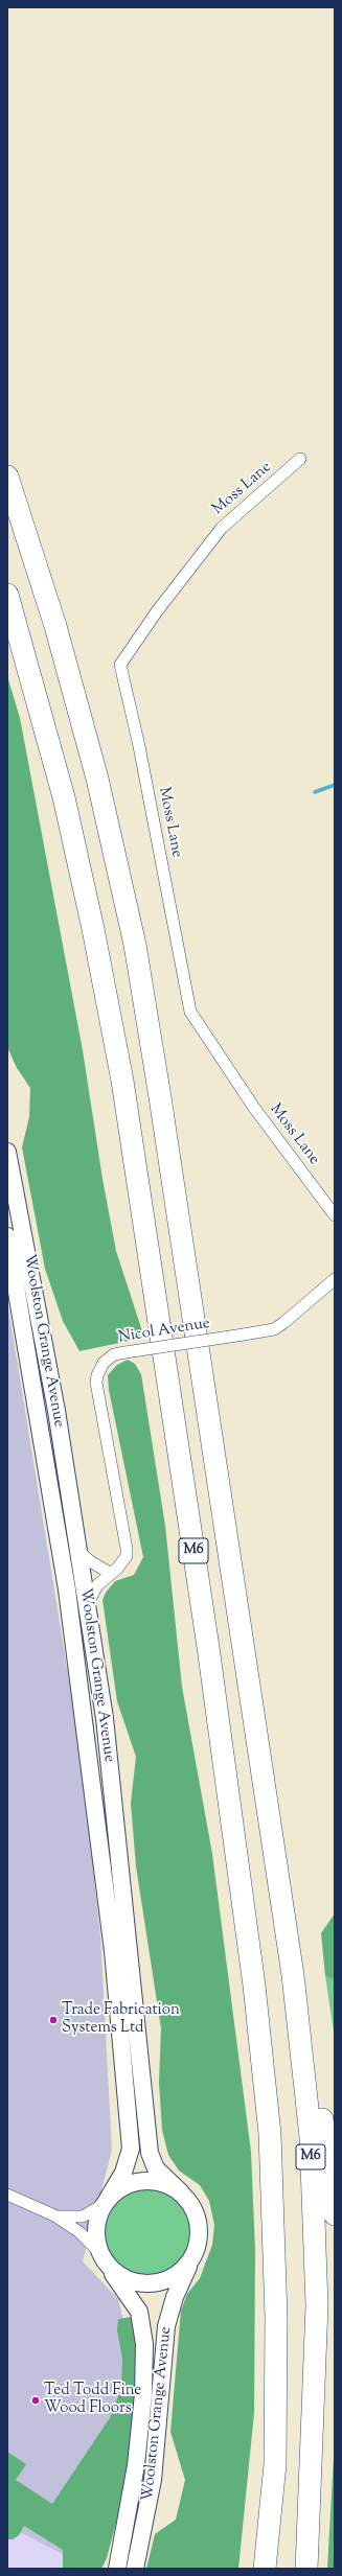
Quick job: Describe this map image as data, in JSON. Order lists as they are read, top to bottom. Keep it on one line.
{"streets":{"highway":["M6"],"main road":["Woolston Grange Avenue"],"street":["Moss Lane","Nicol Avenue"]},"crossings":[["Nicol Avenue","Woolston Grange Avenue"]],"places":["Trade Fabrication Systems Ltd","Ted Todd Fine Wood Floors"]}
